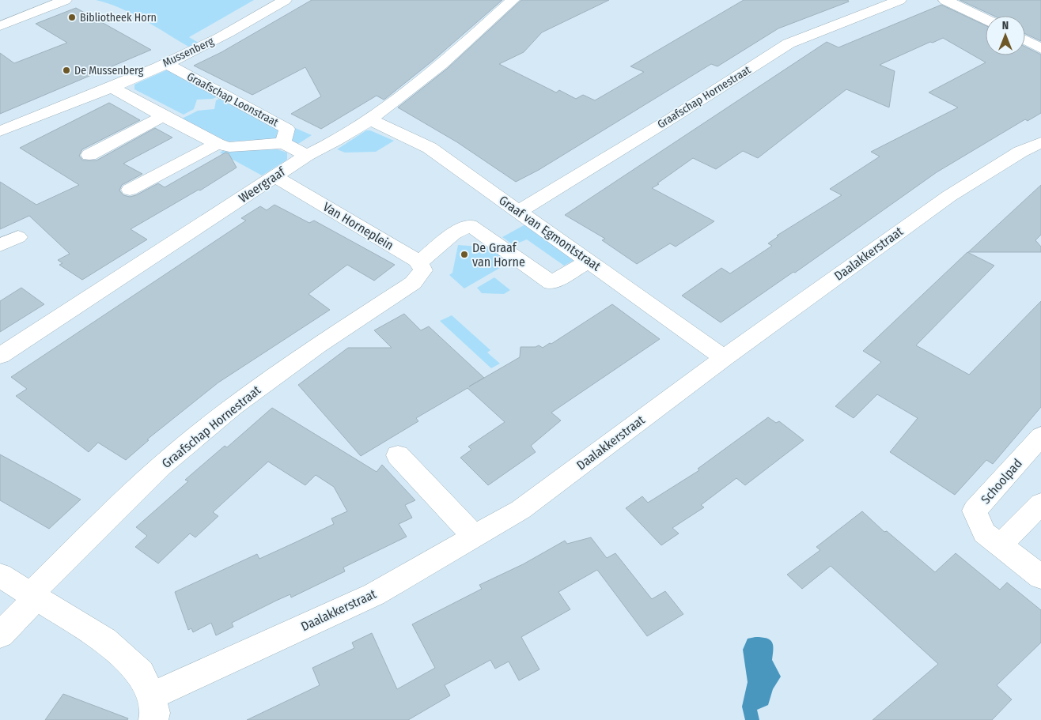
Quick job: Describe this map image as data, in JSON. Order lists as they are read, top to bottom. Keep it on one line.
{"streets":{"street":["Mussenberg","Graafschap Hornestraat","Graafschap Loonstraat","Weergraaf","Van Horneplein","Graaf van Egmontstraat","Daalakkerstraat","Schoolpad"]},"crossings":[["Mussenberg","Graafschap Loonstraat"],["Graafschap Hornestraat","Van Horneplein"],["Graafschap Hornestraat","Graaf van Egmontstraat"],["Graafschap Loonstraat","Weergraaf"],["Weergraaf","Van Horneplein"],["Weergraaf","Graaf van Egmontstraat"],["Graaf van Egmontstraat","Daalakkerstraat"]],"places":["Bibliotheek Horn","De Mussenberg","De Graaf van Horne"],"north":"top"}
